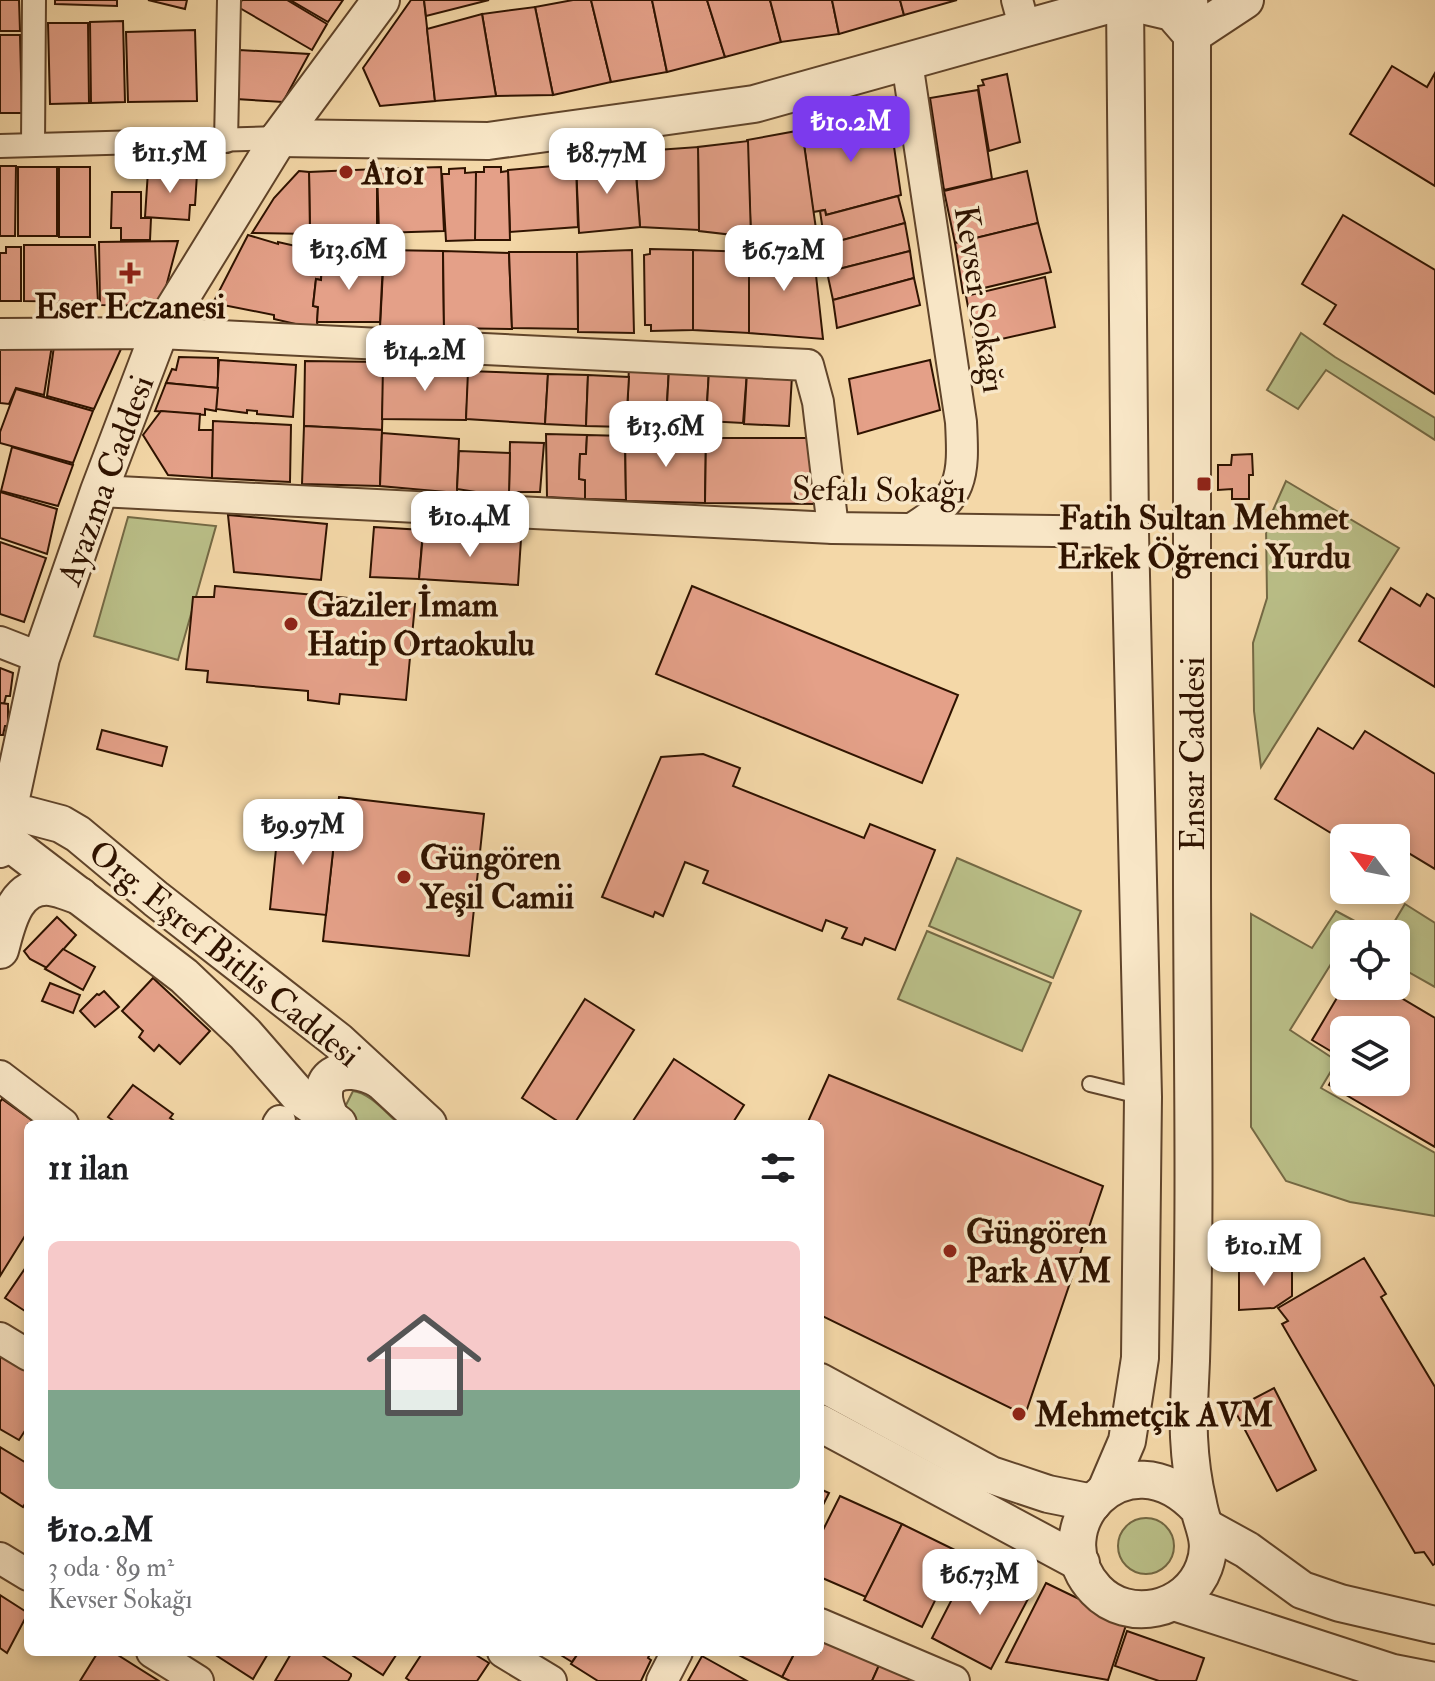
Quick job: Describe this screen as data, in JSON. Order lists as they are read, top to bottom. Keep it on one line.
{"streets":{"street":["Kevser Sokağı","Ayazma Caddesi","Sefalı Sokağı","Ensar Caddesi","Org. Eşref Bitlis Caddesi"]},"crossings":[["Kevser Sokağı","Sefalı Sokağı"],["Ayazma Caddesi","Sefalı Sokağı"],["Ayazma Caddesi","Org. Eşref Bitlis Caddesi"],["Sefalı Sokağı","Ensar Caddesi"]],"places":{"other":["A101","Gaziler İmam Hatip Ortaokulu","Güngören Yeşil Camii","Güngören Park AVM","Mehmetçik AVM"],"health":["Eser Eczanesi"],"transit":["Fatih Sultan Mehmet Erkek Öğrenci Yurdu"]},"north":"top left","page":{"price":["₺10.2M","₺11.5M","₺8.77M","₺13.6M","₺6.72M","₺14.2M","₺13.6M","₺10.4M","₺9.97M","₺10.1M","₺6.73M"],"heading":"11 ilan","list":[{"name":"₺10.2M","note":"3 oda · 89 m² · Kevser Sokağı"}]}}
